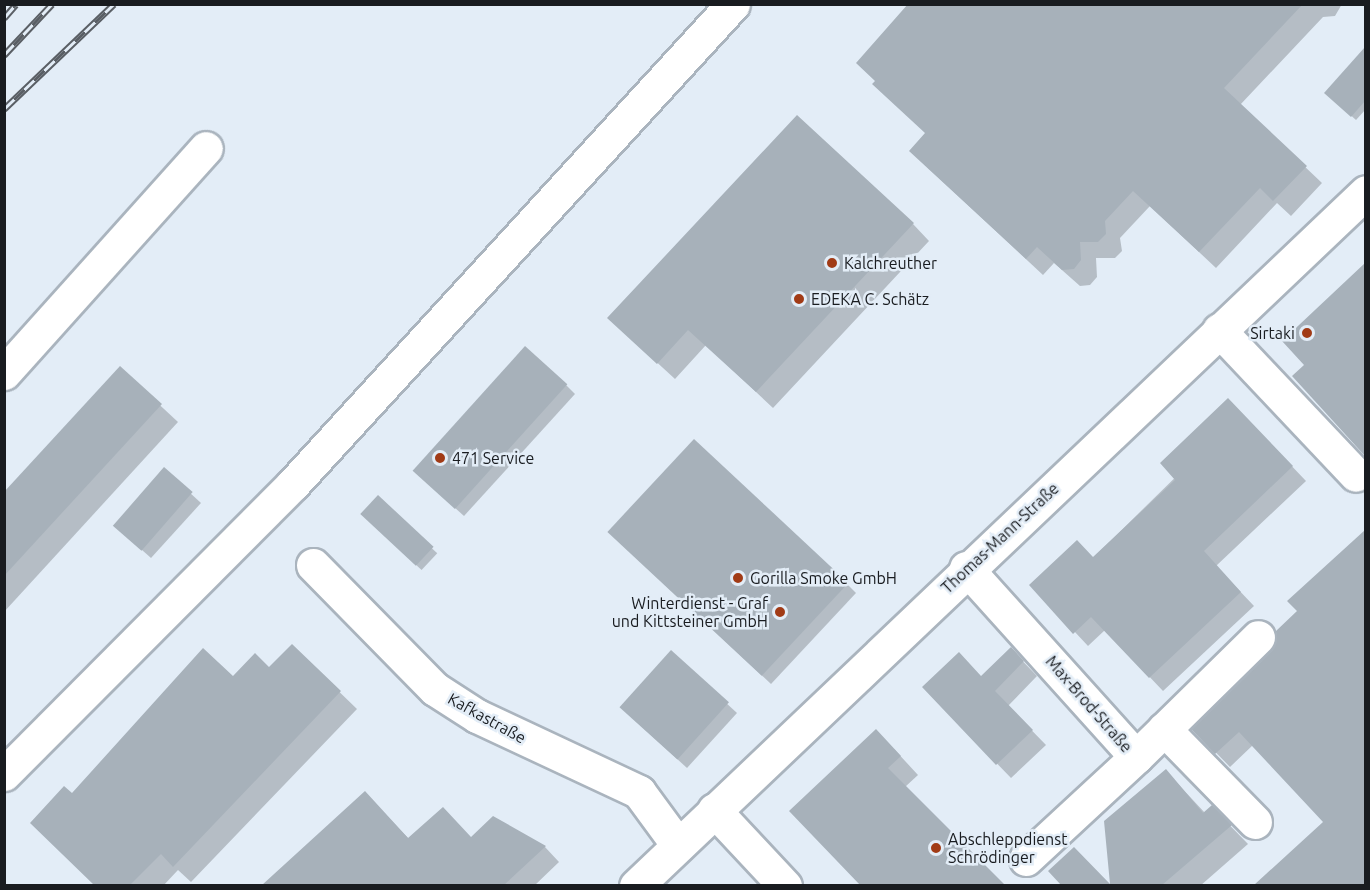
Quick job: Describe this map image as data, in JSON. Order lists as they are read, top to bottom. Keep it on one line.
{"streets":{"street":["Thomas-Mann-Straße","Max-Brod-Straße","Kafkastraße"]},"crossings":[["Thomas-Mann-Straße","Max-Brod-Straße"],["Thomas-Mann-Straße","Kafkastraße"]],"places":["Kalchreuther","EDEKA C. Schätz","Sirtaki","471 Service","Gorilla Smoke GmbH","Winterdienst - Graf und Kittsteiner GmbH","Abschleppdienst Schrödinger"]}
